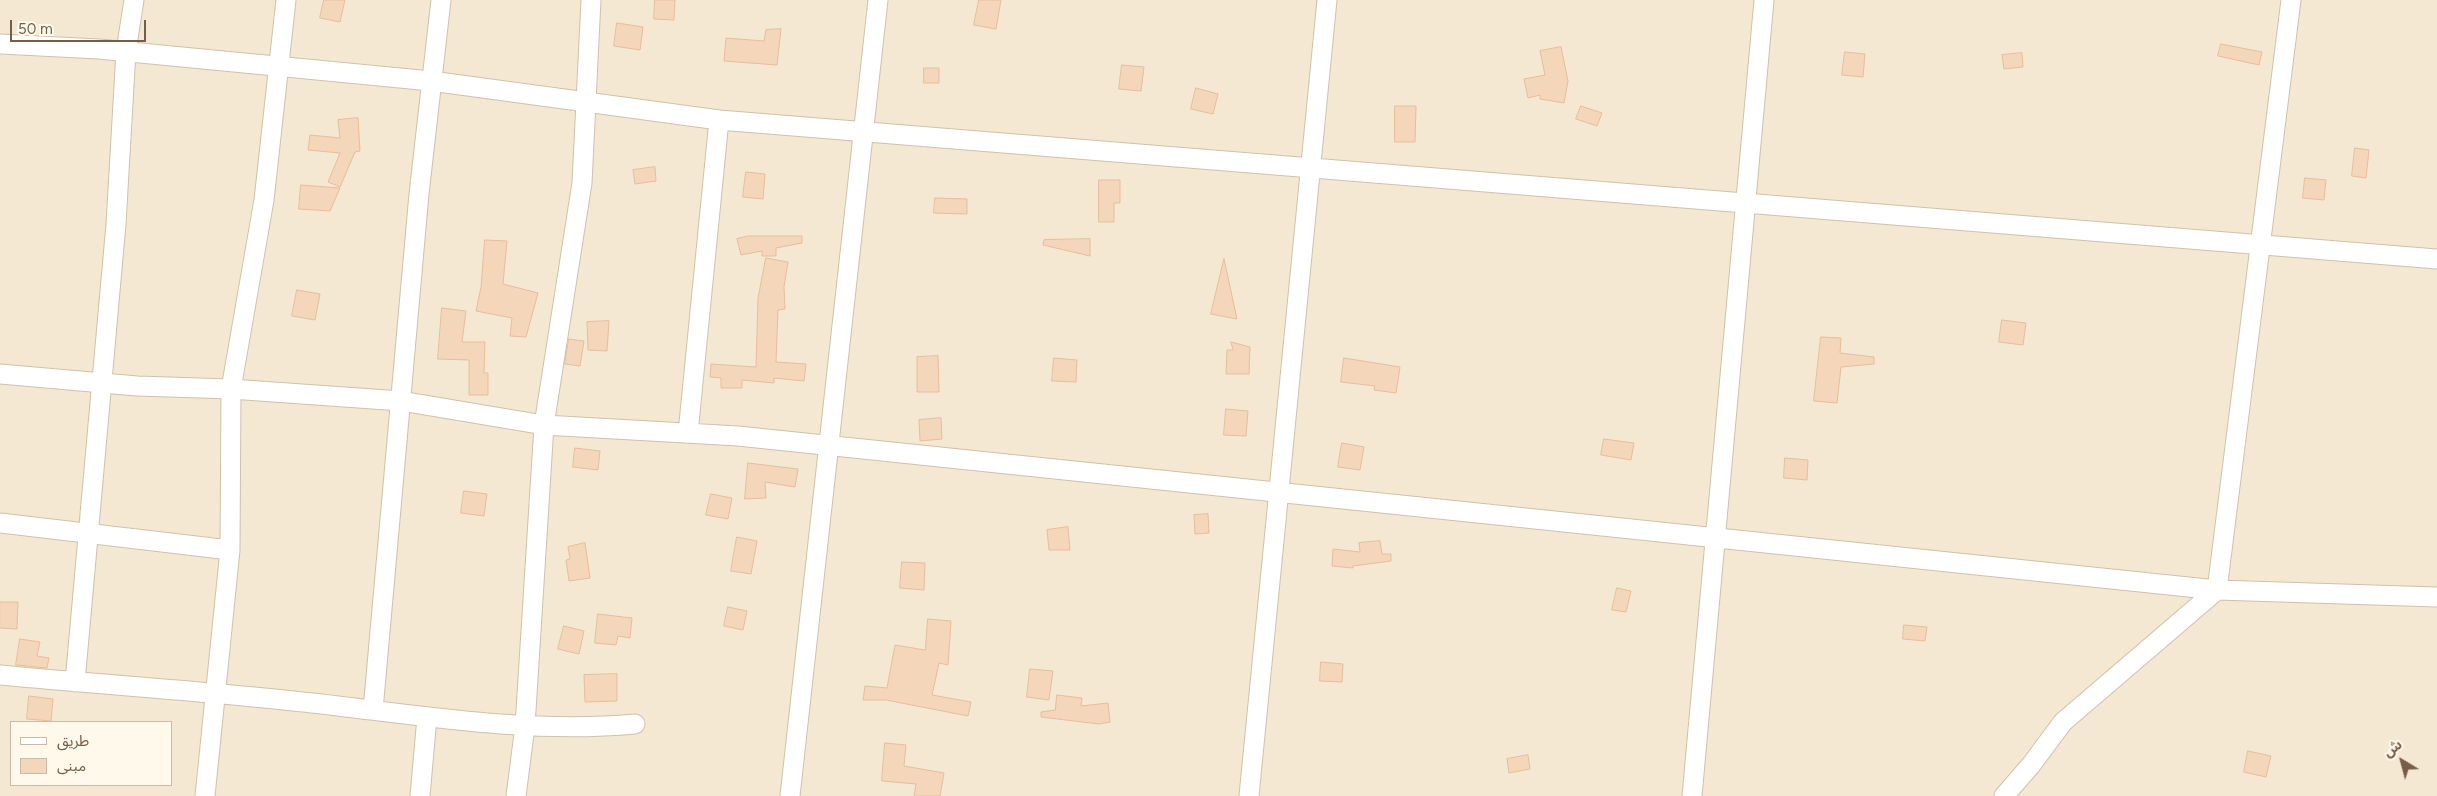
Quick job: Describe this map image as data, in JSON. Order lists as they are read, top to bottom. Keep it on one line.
{"legend":["طريق","مبنى"],"scale_bar":"50 m","north":"top left"}
